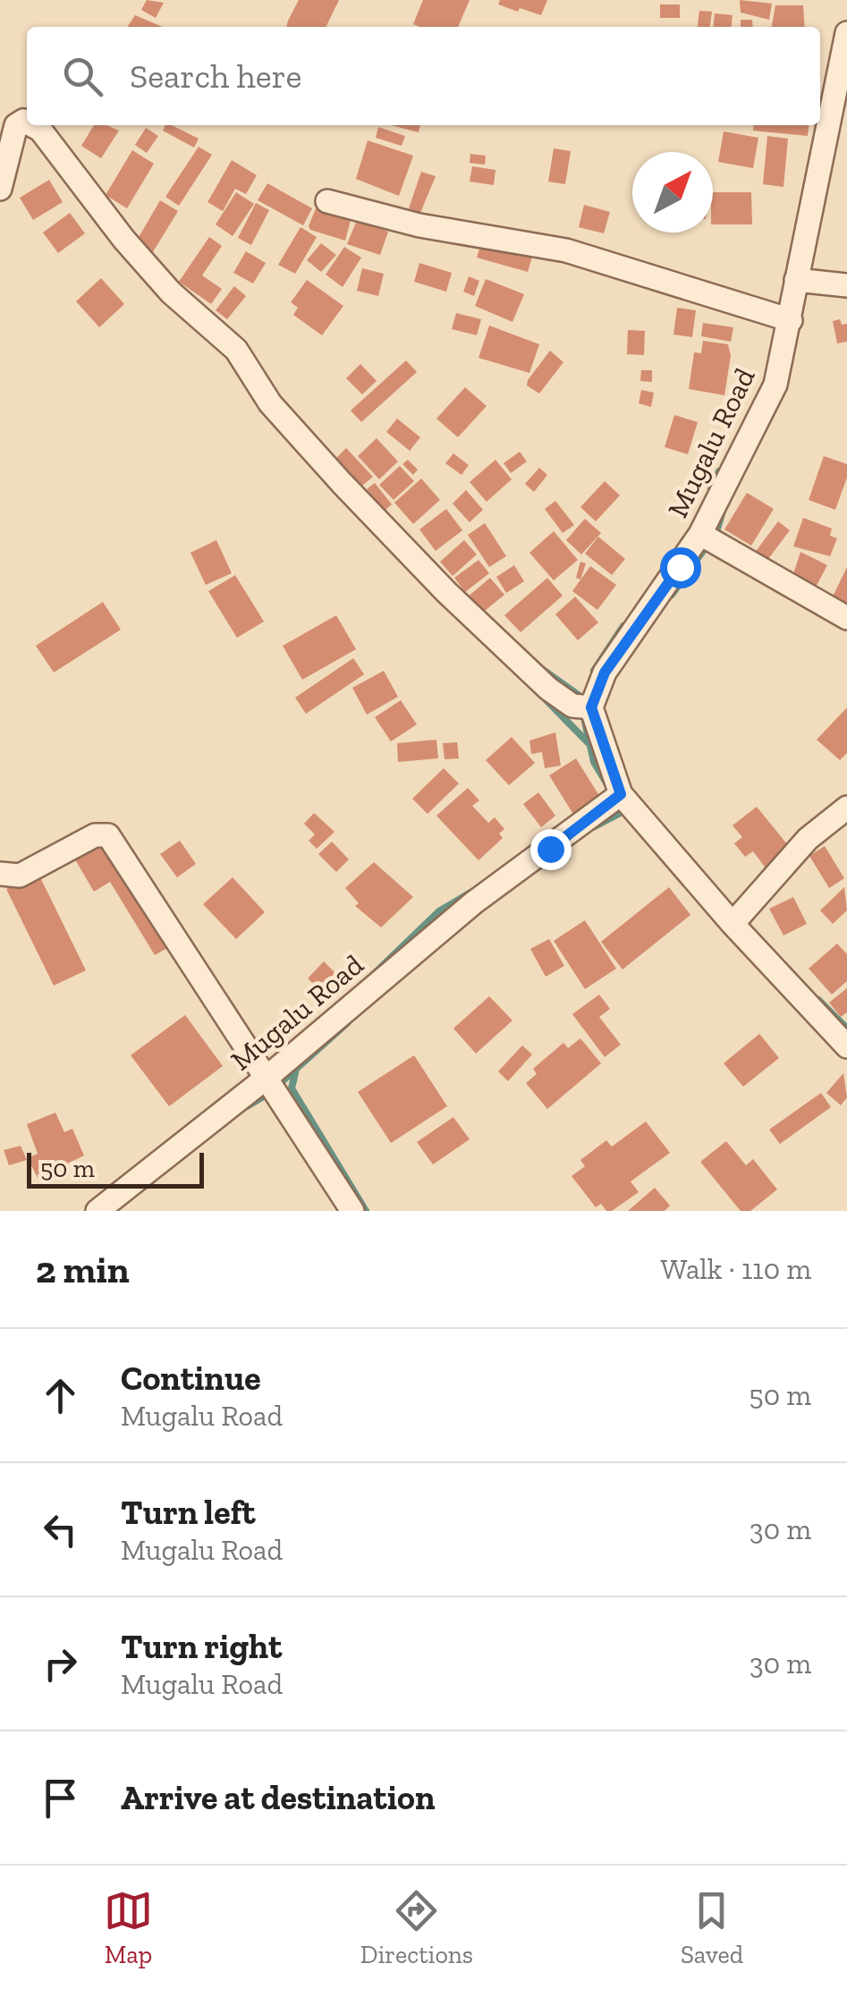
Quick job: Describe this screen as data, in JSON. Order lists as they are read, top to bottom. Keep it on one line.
{"streets":{"street":["Mugalu Road"]},"scale_bar":"50 m","north":"top right","page":{"search":"Search here","scale":"50 m","heading":["2 min","Walk · 110 m"],"list":[["Continue","Mugalu Road","50 m"],["Turn left","Mugalu Road","30 m"],["Turn right","Mugalu Road","30 m"],"Arrive at destination"],"nav":["Map","Directions","Saved"]}}
